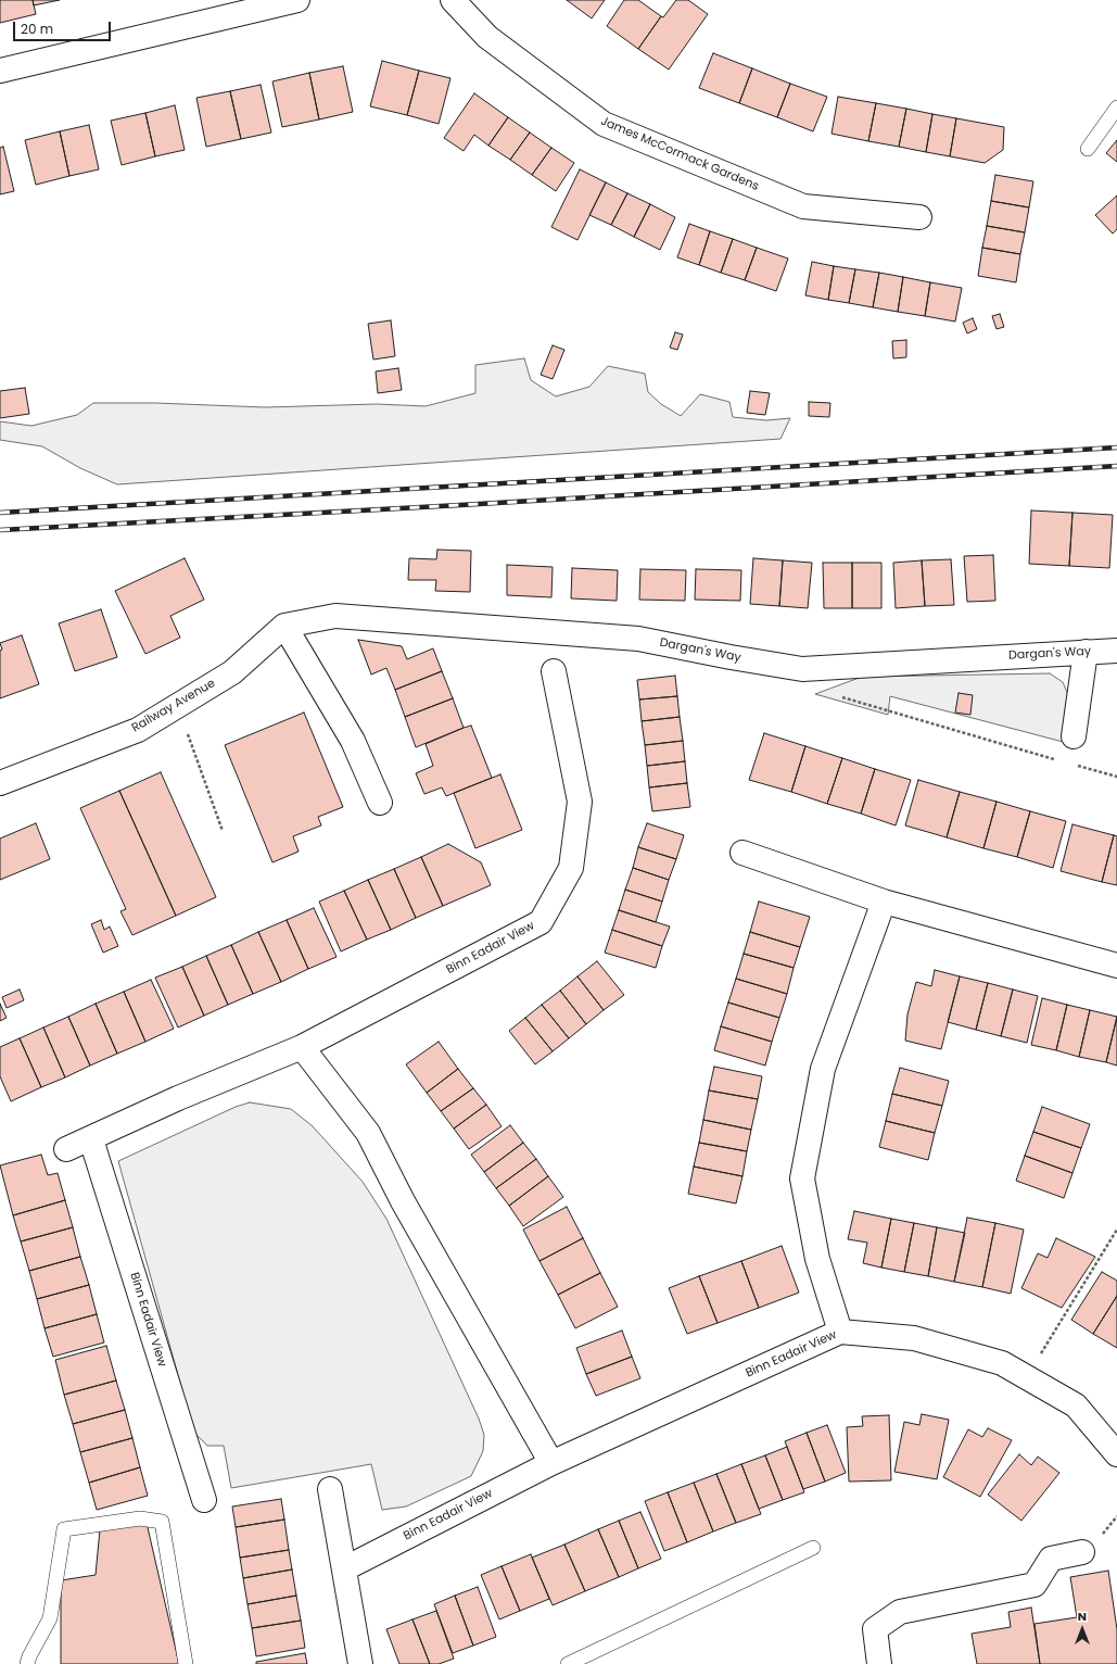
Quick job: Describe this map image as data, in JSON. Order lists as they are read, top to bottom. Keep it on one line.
{"streets":{"street":["James McCormack Gardens","Dargan's Way","Railway Avenue","Binn Eadair View"]},"crossings":[["Dargan's Way","Railway Avenue"]],"scale_bar":"20 m","north":"top"}
